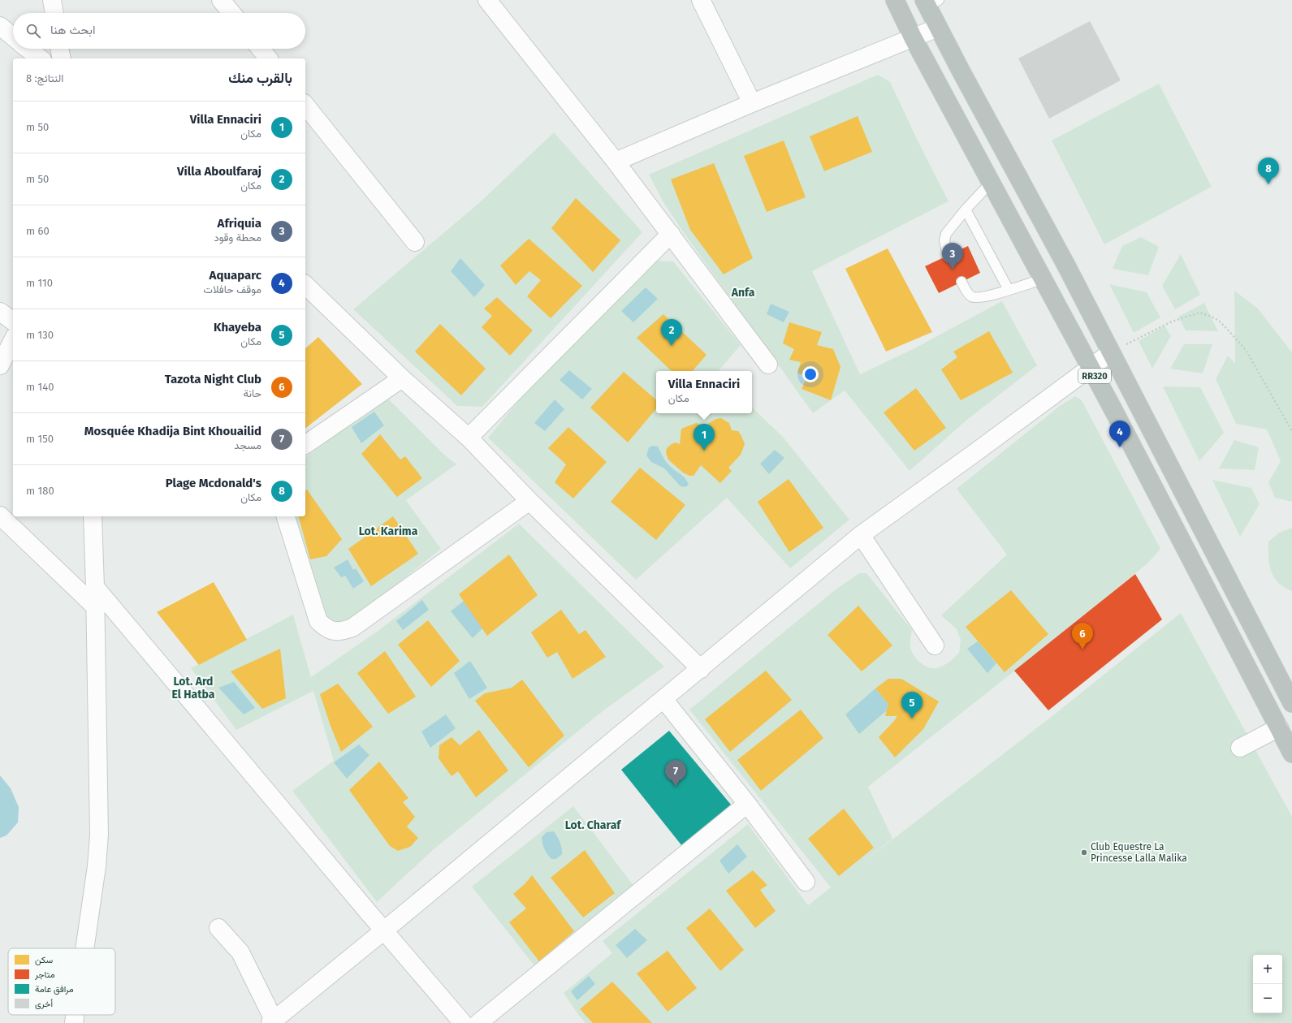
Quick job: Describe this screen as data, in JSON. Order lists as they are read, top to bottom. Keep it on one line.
{"streets":{"highway":["RR320"]},"districts":["Anfa","Lot. Karima","Lot. Ard El Hatba","Lot. Charaf"],"places":["Club Equestre La Princesse Lalla Malika"],"legend":["سكن","متاجر","مرافق عامة","أخرى"],"page":{"search":"ابحث هنا","heading":["بالقرب منك","النتائج: 8"],"list":[{"mark":"1","name":"Villa Ennaciri","note":"مكان","value":"50 m"},{"mark":"2","name":"Villa Aboulfaraj","note":"مكان","value":"50 m"},{"mark":"3","name":"Afriquia","note":"محطة وقود","value":"60 m"},{"mark":"4","name":"Aquaparc","note":"موقف حافلات","value":"110 m"},{"mark":"5","name":"Khayeba","note":"مكان","value":"130 m"},{"mark":"6","name":"Tazota Night Club","note":"حانة","value":"140 m"},{"mark":"7","name":"Mosquée Khadija Bint Khouailid","note":"مسجد","value":"150 m"},{"mark":"8","name":"Plage Mcdonald's","note":"مكان","value":"180 m"}],"pins":["8","3","2","4","1","6","5","7"],"popup":["Villa Ennaciri","مكان"],"map_buttons":["+","−"]}}
